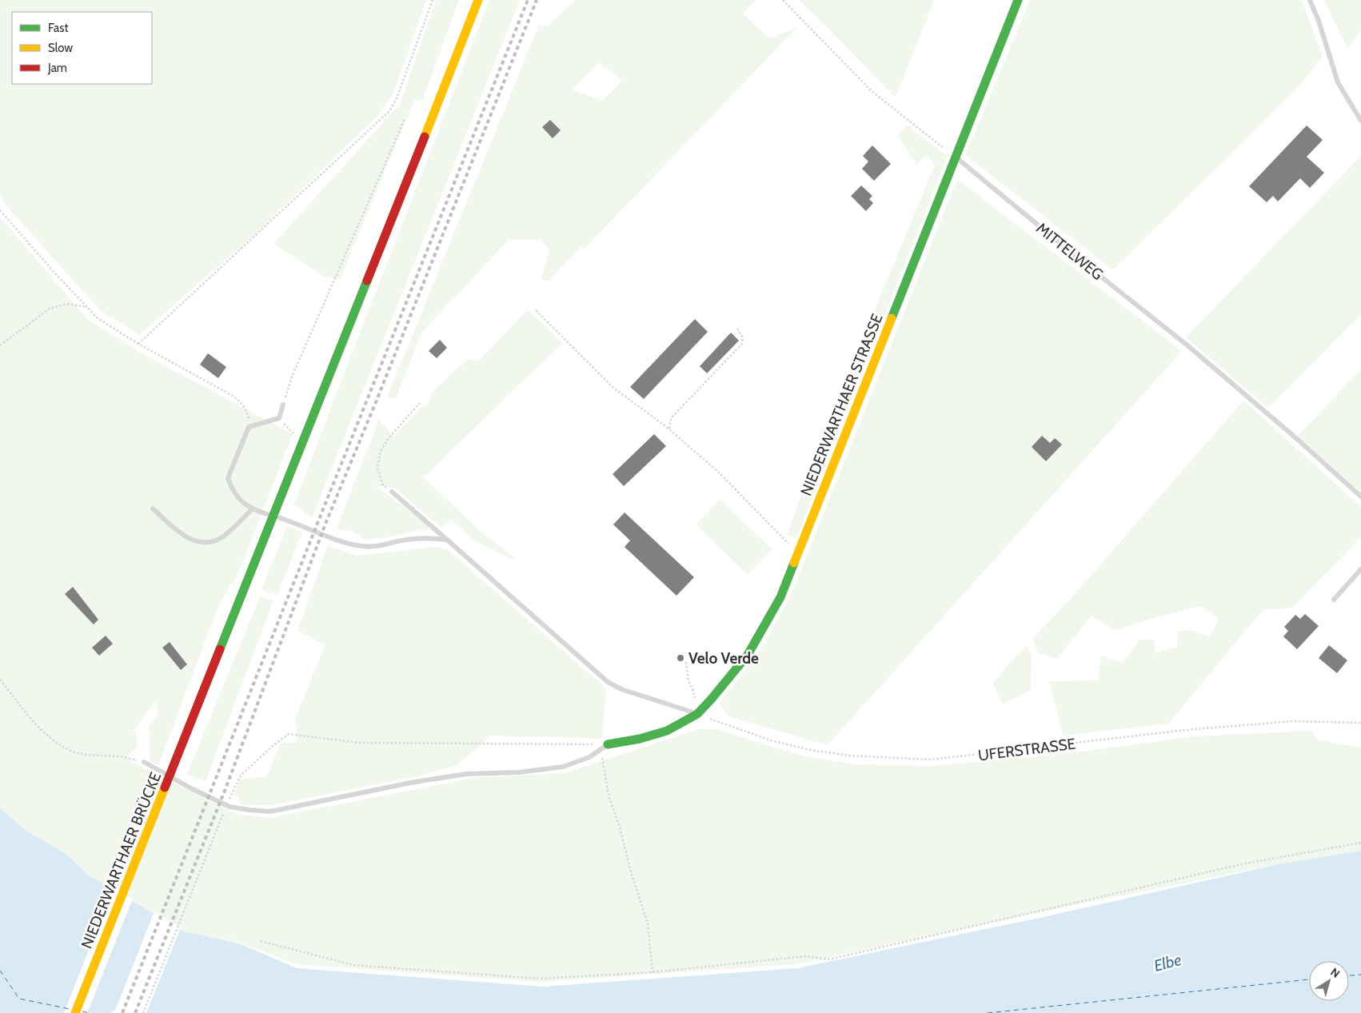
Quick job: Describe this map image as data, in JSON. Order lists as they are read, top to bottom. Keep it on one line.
{"streets":{"main road":["NIEDERWARTHAER STRASSE","NIEDERWARTHAER BRÜCKE"],"lane":["MITTELWEG"],"path":["UFERSTRASSE"]},"crossings":[["MITTELWEG","NIEDERWARTHAER STRASSE"],["NIEDERWARTHAER STRASSE","UFERSTRASSE"]],"water":["Elbe"],"places":["Velo Verde"],"legend":["Fast","Slow","Jam"],"north":"top right"}
